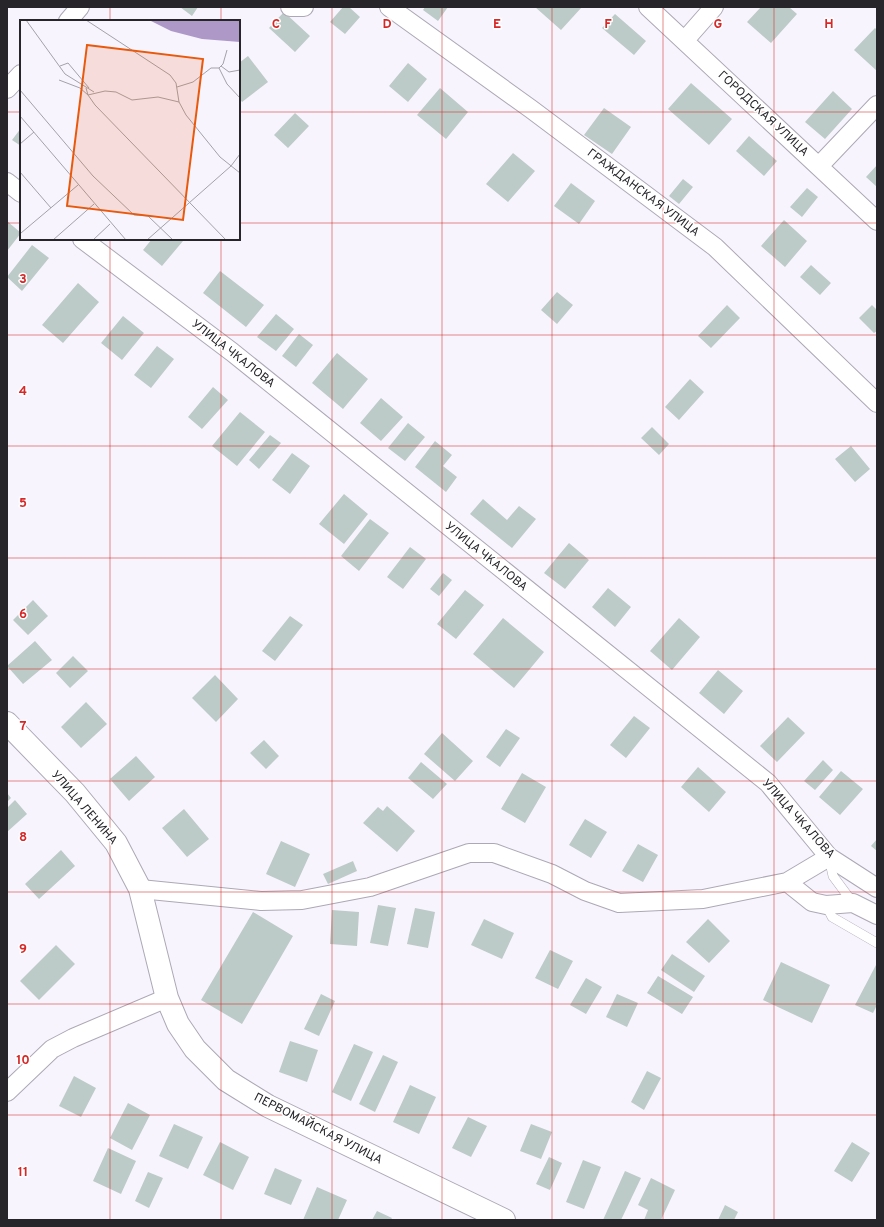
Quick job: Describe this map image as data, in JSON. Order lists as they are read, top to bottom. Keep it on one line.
{"streets":{"main road":["УЛИЦА ЛЕНИНА","ПЕРВОМАЙСКАЯ УЛИЦА"],"street":["ГОРОДСКАЯ УЛИЦА","ГРАЖДАНСКАЯ УЛИЦА","УЛИЦА ЧКАЛОВА"]},"crossings":[["УЛИЦА ЛЕНИНА","ПЕРВОМАЙСКАЯ УЛИЦА"]],"grid":{"columns":["C","D","E","F","G","H"],"rows":["3","4","5","6","7","8","9","10","11"]}}
